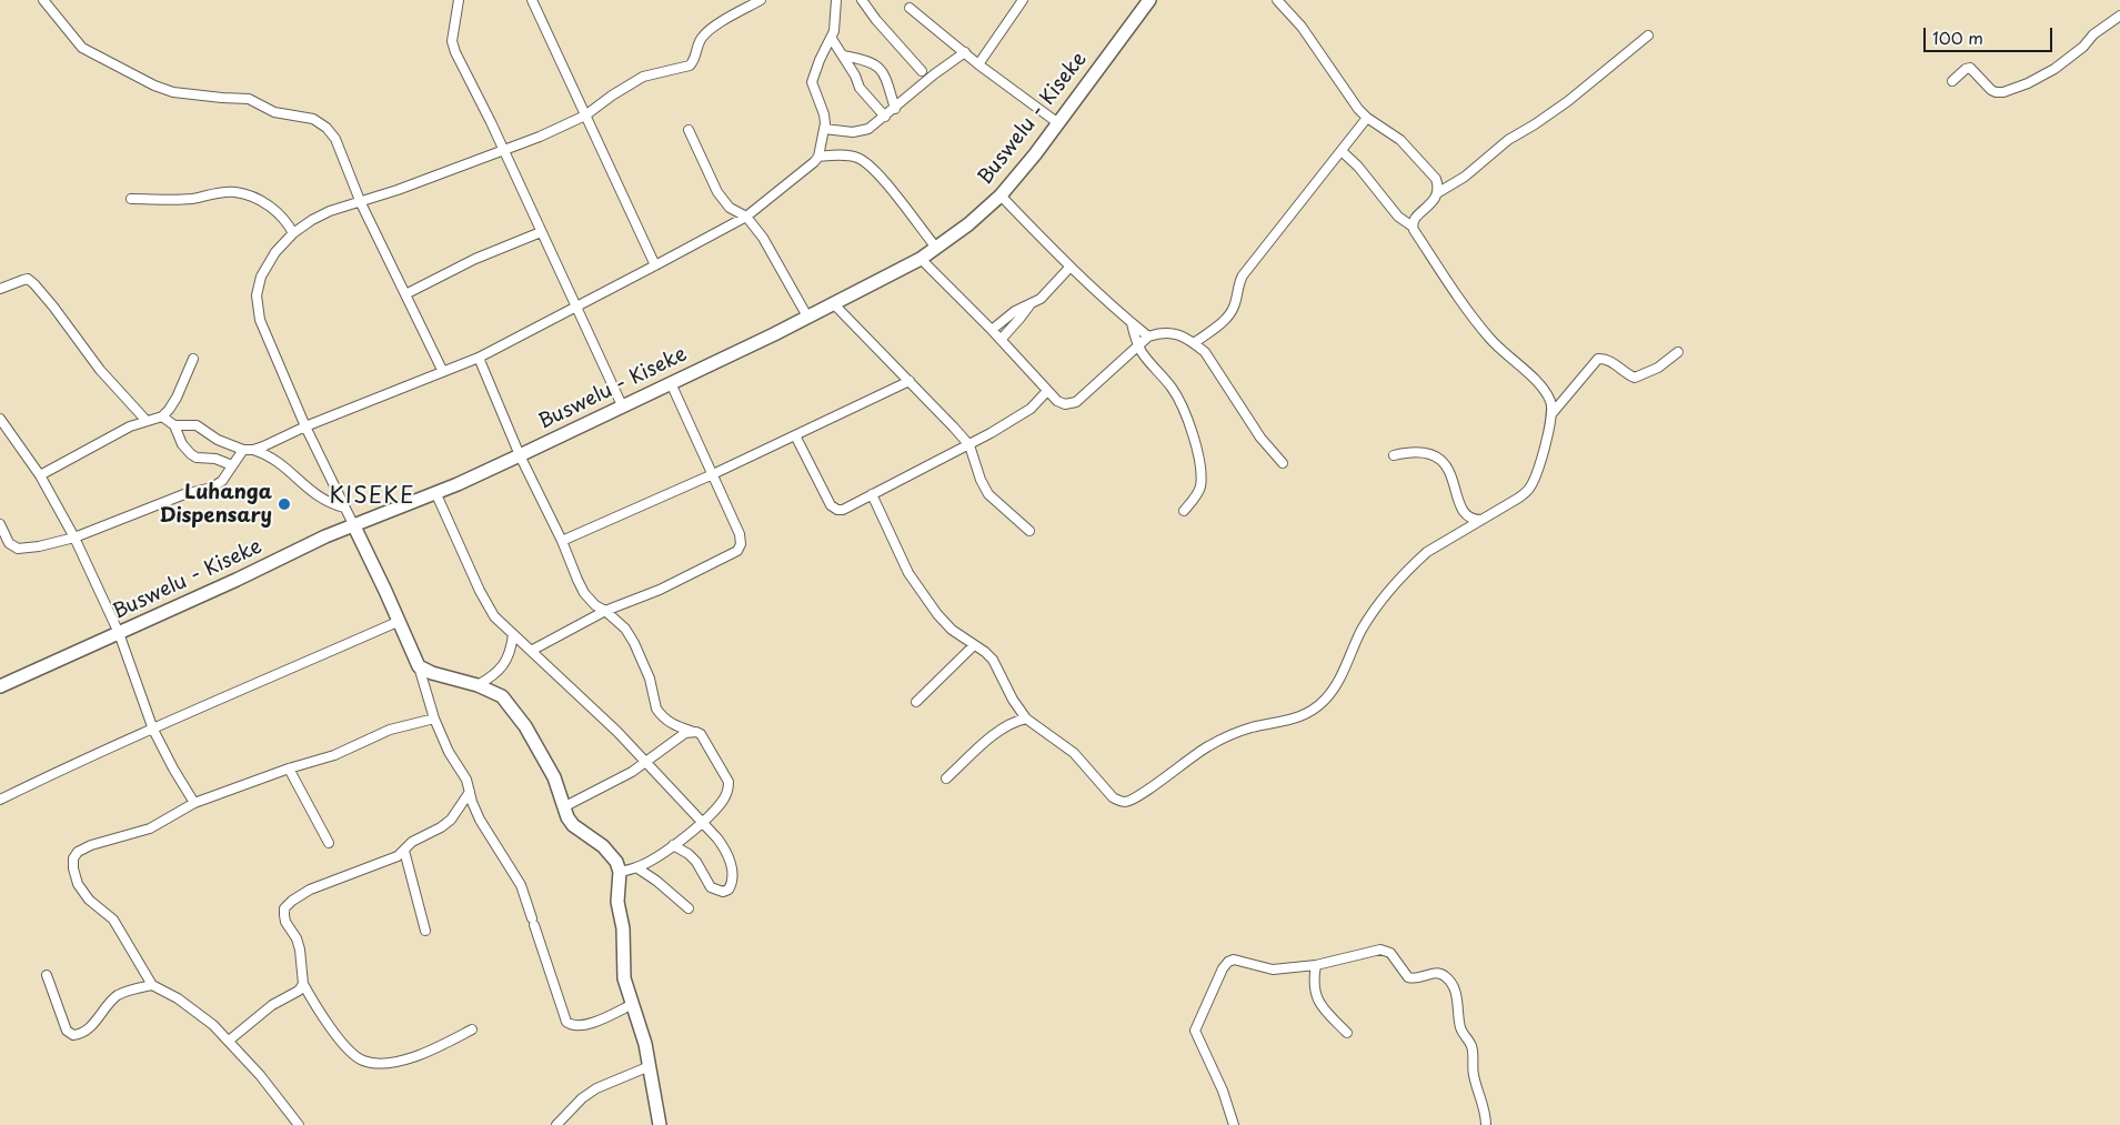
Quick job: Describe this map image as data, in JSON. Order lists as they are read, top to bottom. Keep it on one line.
{"streets":{"main road":["Buswelu - Kiseke"]},"districts":["KISEKE"],"places":["Luhanga Dispensary"],"scale_bar":"100 m"}
